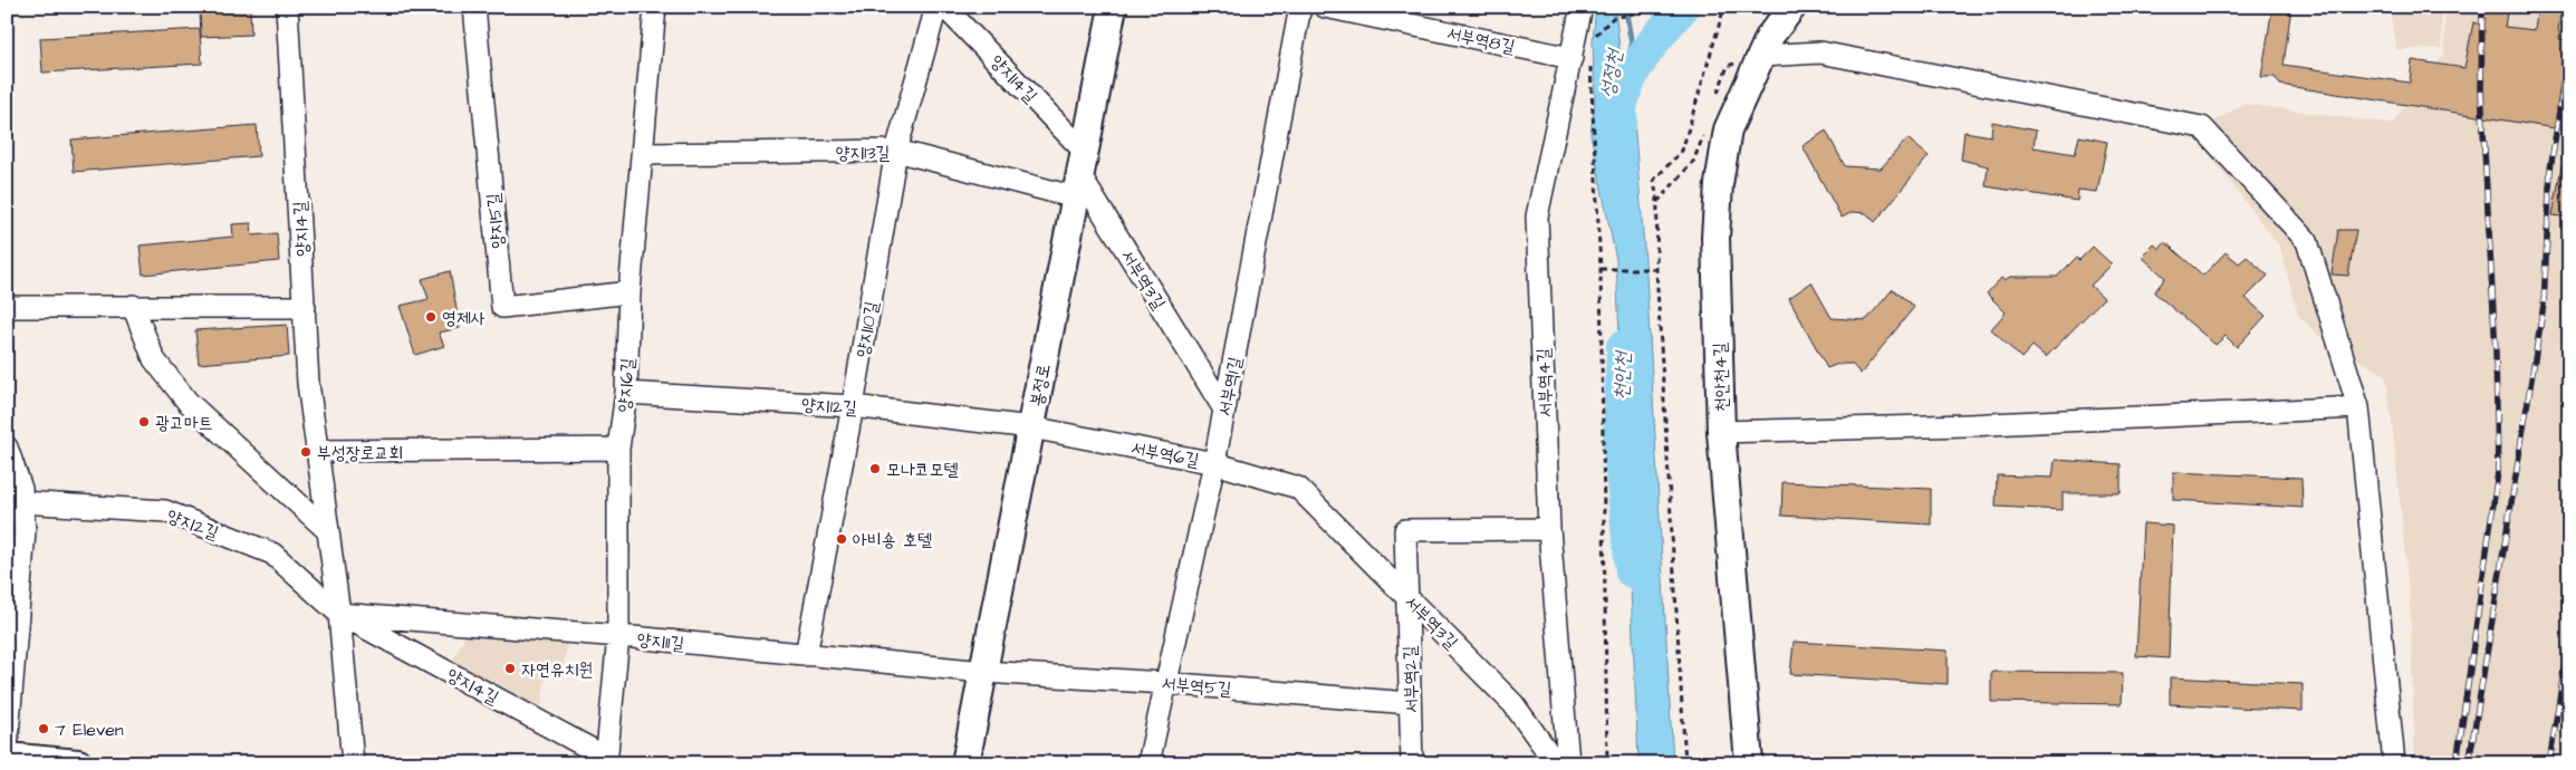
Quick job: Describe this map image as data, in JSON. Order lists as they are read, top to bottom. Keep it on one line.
{"streets":{"street":["서부역8길","양지14길","양지13길","양지5길","양지4길","서부역3길","양지10길","천안천4길","서부역4길","양지6길","봉정로","서부역1길","양지12길","서부역6길","양지2길","양지11길","서부역2길","서부역5길"]},"crossings":[["서부역8길","서부역4길"],["양지14길","봉정로"],["양지13길","서부역3길"],["양지13길","양지10길"],["양지13길","양지6길"],["양지13길","봉정로"],["양지5길","양지6길"],["양지4길","양지6길"],["양지4길","양지2길"],["양지4길","양지11길"],["서부역3길","봉정로"],["서부역3길","서부역1길"],["서부역3길","서부역6길"],["서부역3길","서부역2길"],["양지10길","양지12길"],["양지10길","양지11길"],["서부역4길","서부역2길"],["양지6길","양지12길"],["양지6길","양지11길"],["봉정로","양지12길"],["봉정로","서부역6길"],["봉정로","양지11길"],["봉정로","서부역5길"],["서부역1길","서부역6길"],["서부역1길","서부역5길"],["양지12길","서부역6길"],["양지2길","양지11길"],["양지11길","서부역5길"],["서부역2길","서부역5길"]],"water":["성정천","천안천"],"places":["영제사","광고마트","부성장로교회","모나코모텔","아비숑 호텔","자연유치원","7 Eleven"]}
